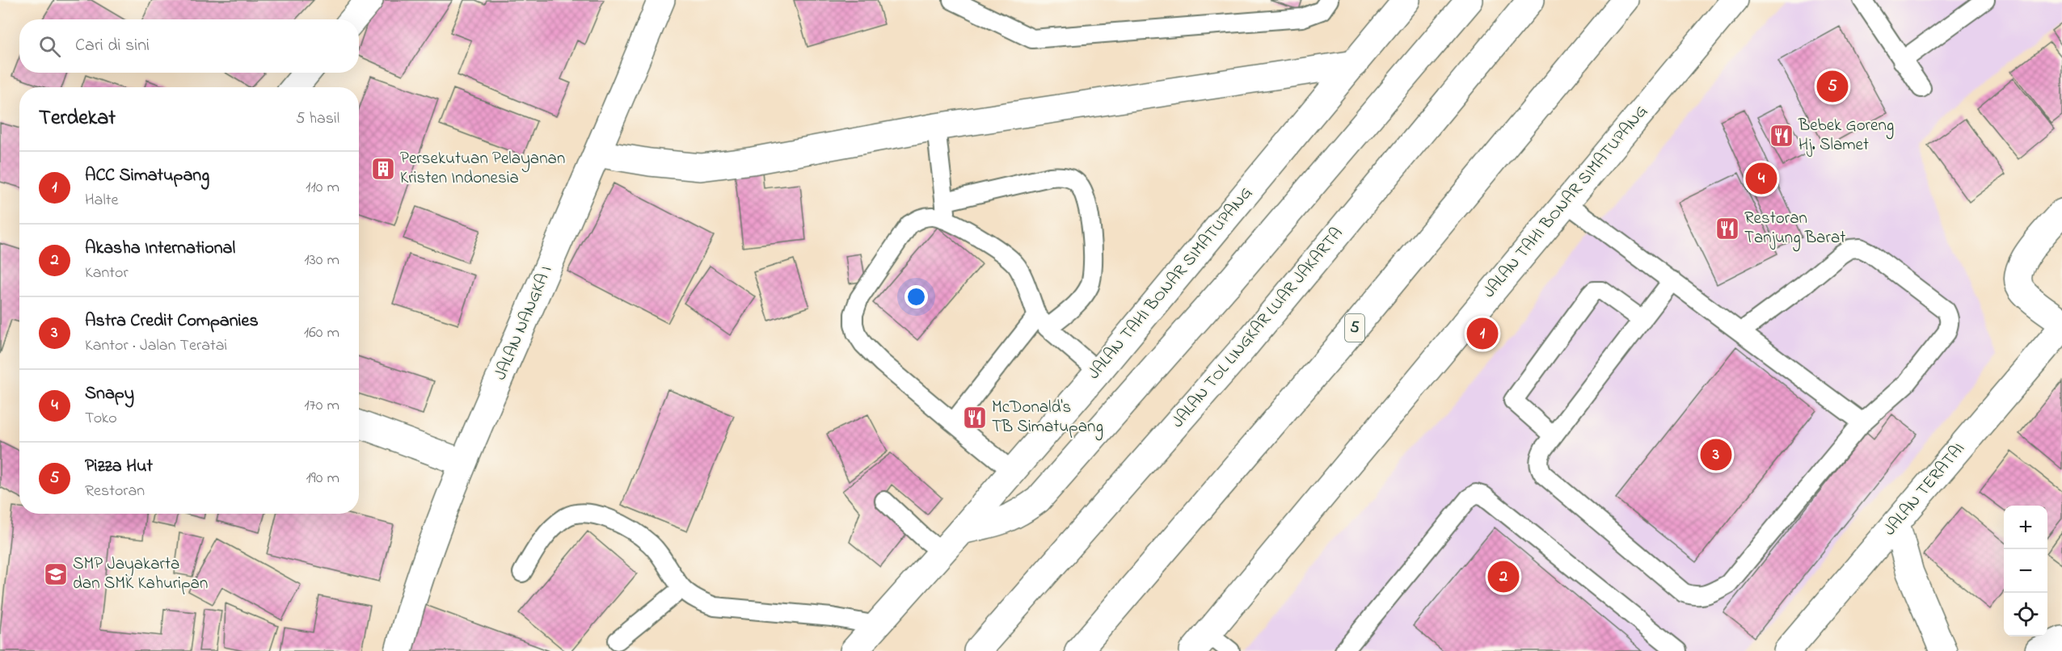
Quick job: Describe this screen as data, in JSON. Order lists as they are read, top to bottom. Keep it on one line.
{"streets":{"main road":["JALAN TAHI BONAR SIMATUPANG","JALAN NANGKA I","JALAN TOL LINGKAR LUAR JAKARTA","5","JALAN TERATAI"]},"places":{"restaurant":["Bebek Goreng Hj. Slamet","Restoran Tanjung Barat","McDonald's TB Simatupang"],"building":["Persekutuan Pelayanan Kristen Indonesia"],"school or university":["SMP Jayakarta dan SMK Kahuripan"]},"page":{"search":"Cari di sini","pins":["5","4","1","3","2"],"heading":["Terdekat","5 hasil"],"list":[{"mark":"1","name":"ACC Simatupang","note":"Halte","value":"110 m"},{"mark":"2","name":"Akasha International","note":"Kantor","value":"130 m"},{"mark":"3","name":"Astra Credit Companies","note":"Kantor · Jalan Teratai","value":"160 m"},{"mark":"4","name":"Snapy","note":"Toko","value":"170 m"},{"mark":"5","name":"Pizza Hut","note":"Restoran","value":"190 m"}],"map_buttons":["+","−"]}}
